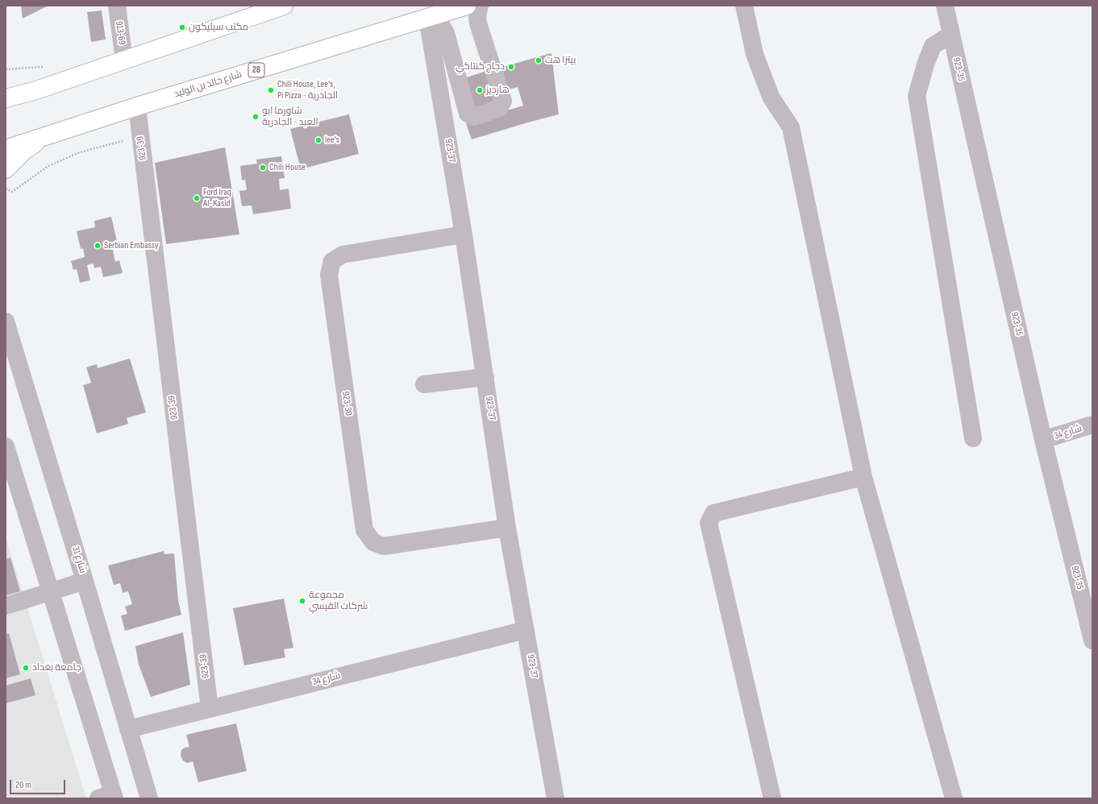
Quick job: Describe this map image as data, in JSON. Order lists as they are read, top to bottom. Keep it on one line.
{"streets":{"main road":["28","شارع خالد بن الوليد"],"street":["913-69","923-35","923-39","923-37","923-30","شارع 34","شارع 31"]},"crossings":[["923-35","شارع 34"],["شارع خالد بن الوليد","923-39"],["شارع خالد بن الوليد","923-37"],["923-39","شارع 34"],["923-37","923-30"],["923-37","شارع 34"],["شارع 34","شارع 31"]],"places":["مكتب سيليكون","بيتزا هت","دجاج كنتاكي","Chili House, Lee's, Pi Pizza - الجادرية","هارديز","شاورما ابو العبد - الجادرية","lee's","Chili House","Ford Iraq Al-Kasid","Serbian Embassy","مجموعة شركات القيسي","جامعة بغداد"],"scale_bar":"20 m"}
